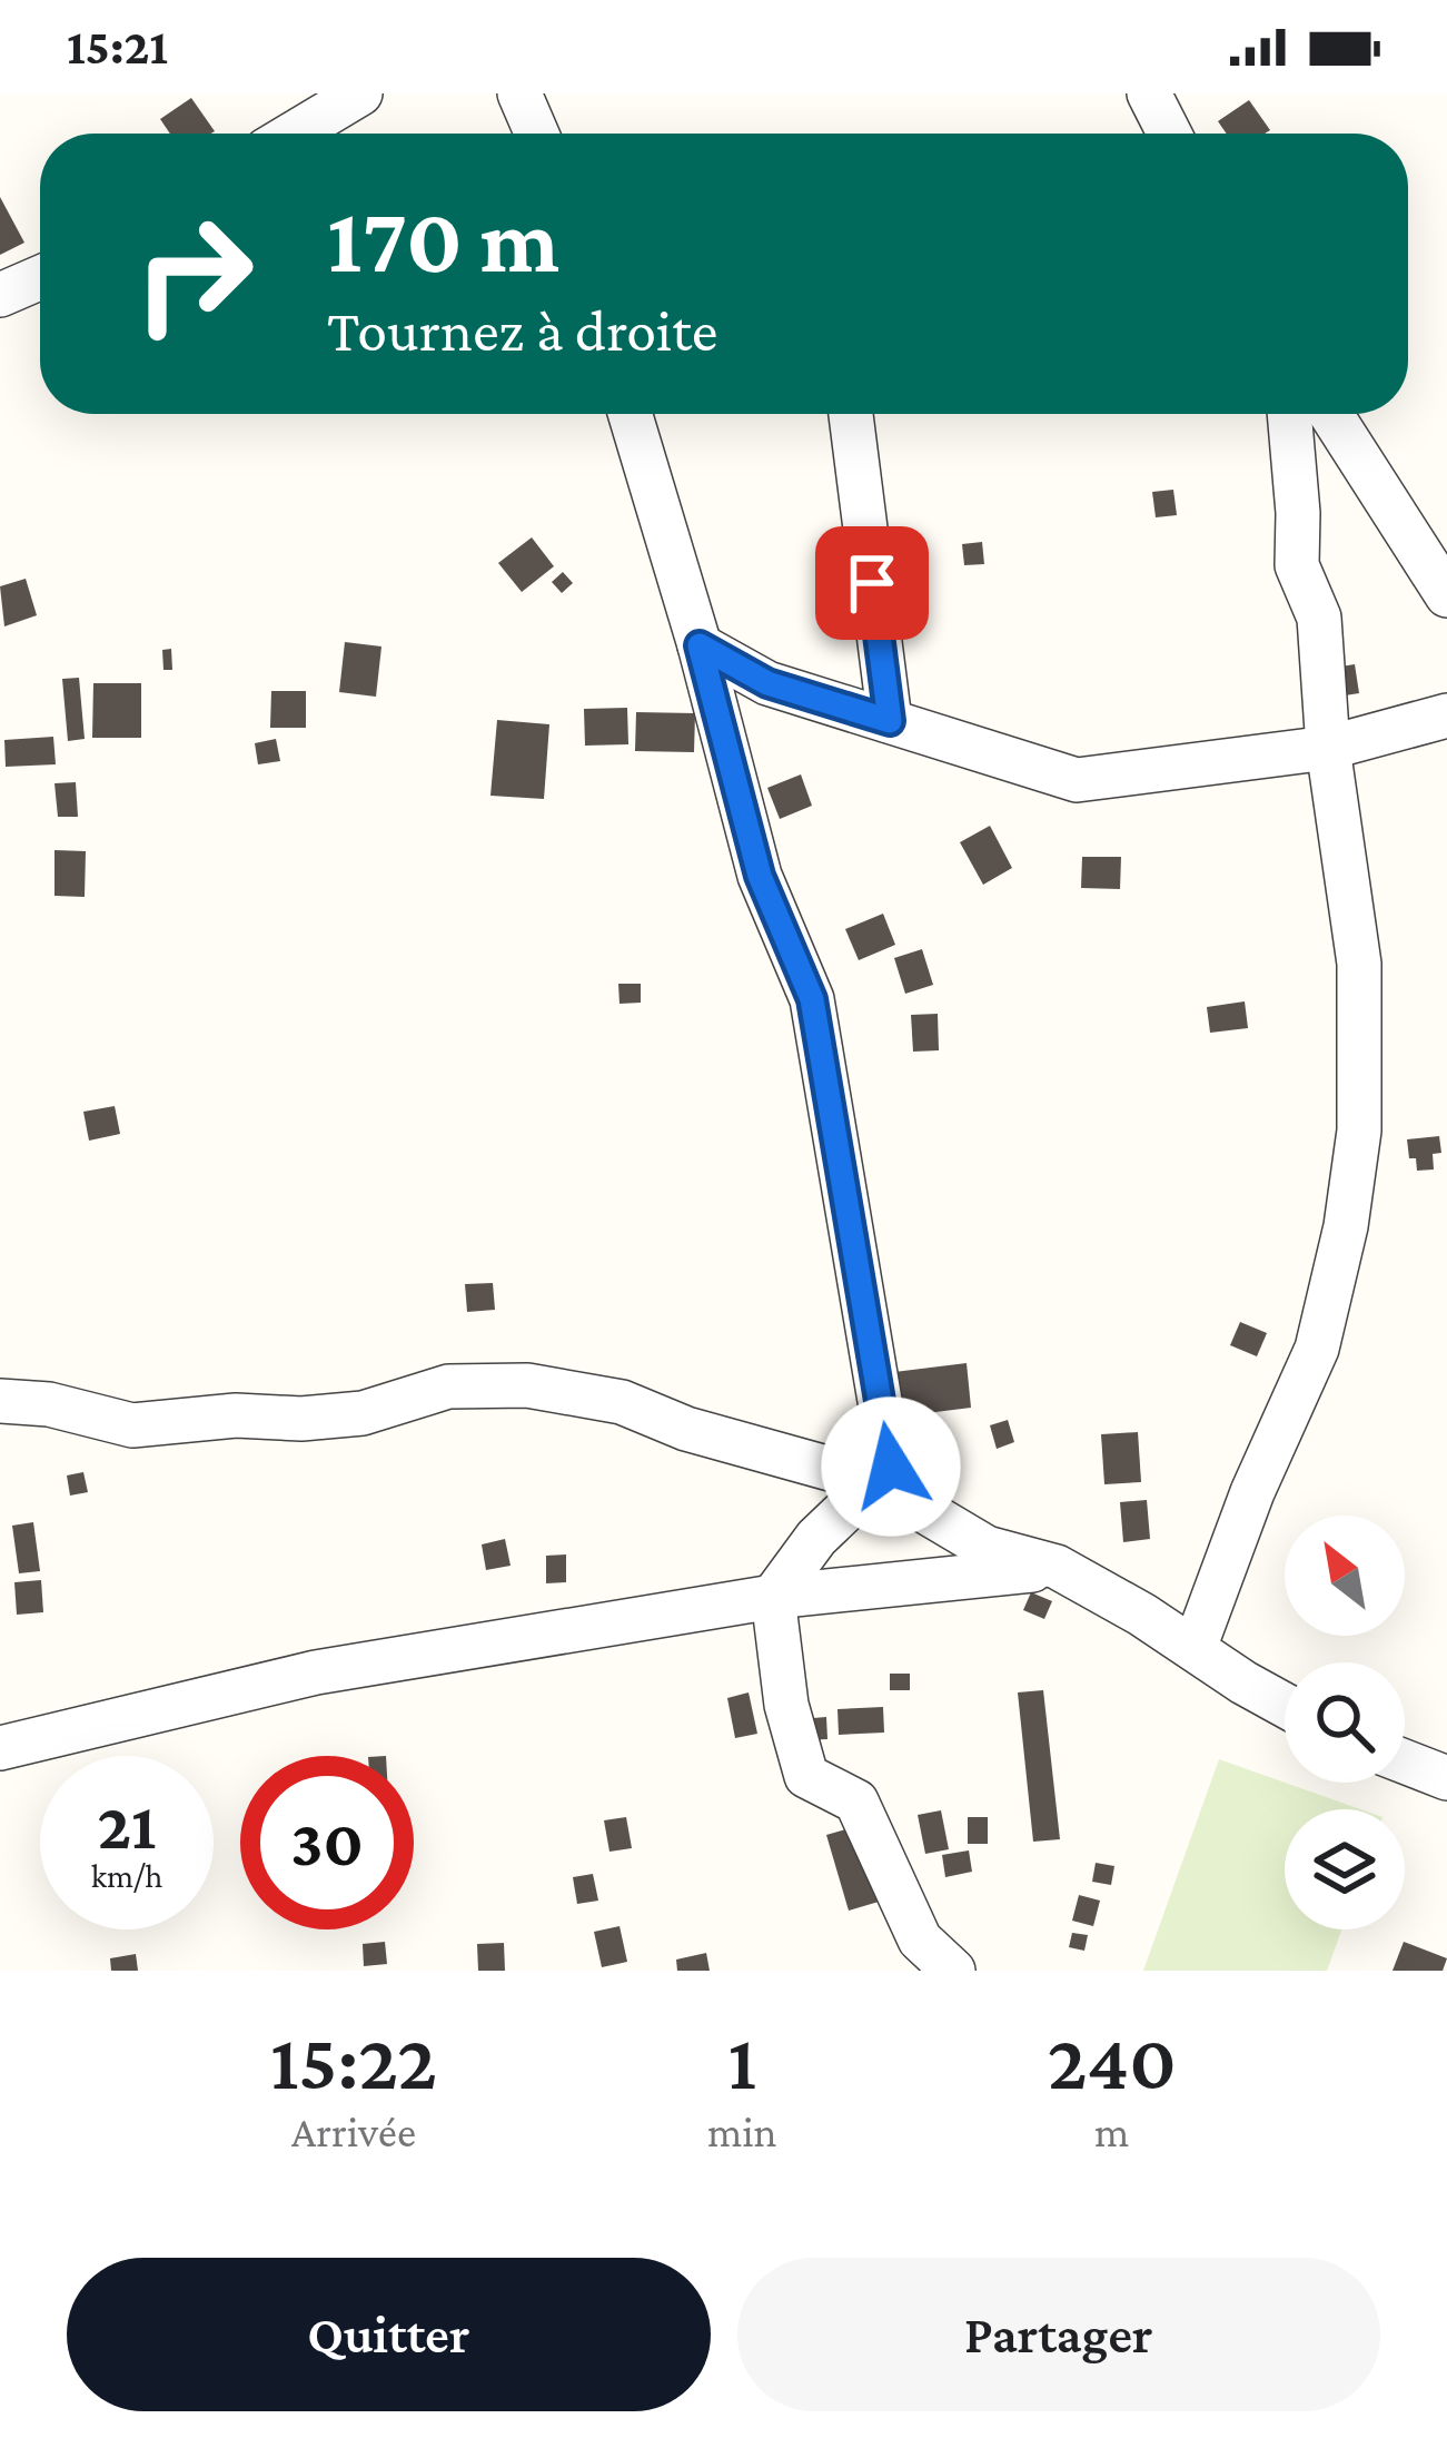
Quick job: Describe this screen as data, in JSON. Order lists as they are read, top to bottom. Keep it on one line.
{"north":"top left","page":{"status":"15:21","turn":["170 m","Tournez à droite"],"speed":"21 km/h","limit":"30","eta":["15:22","Arrivée","1","min","240","m"],"buttons":["Quitter","Partager"]}}
